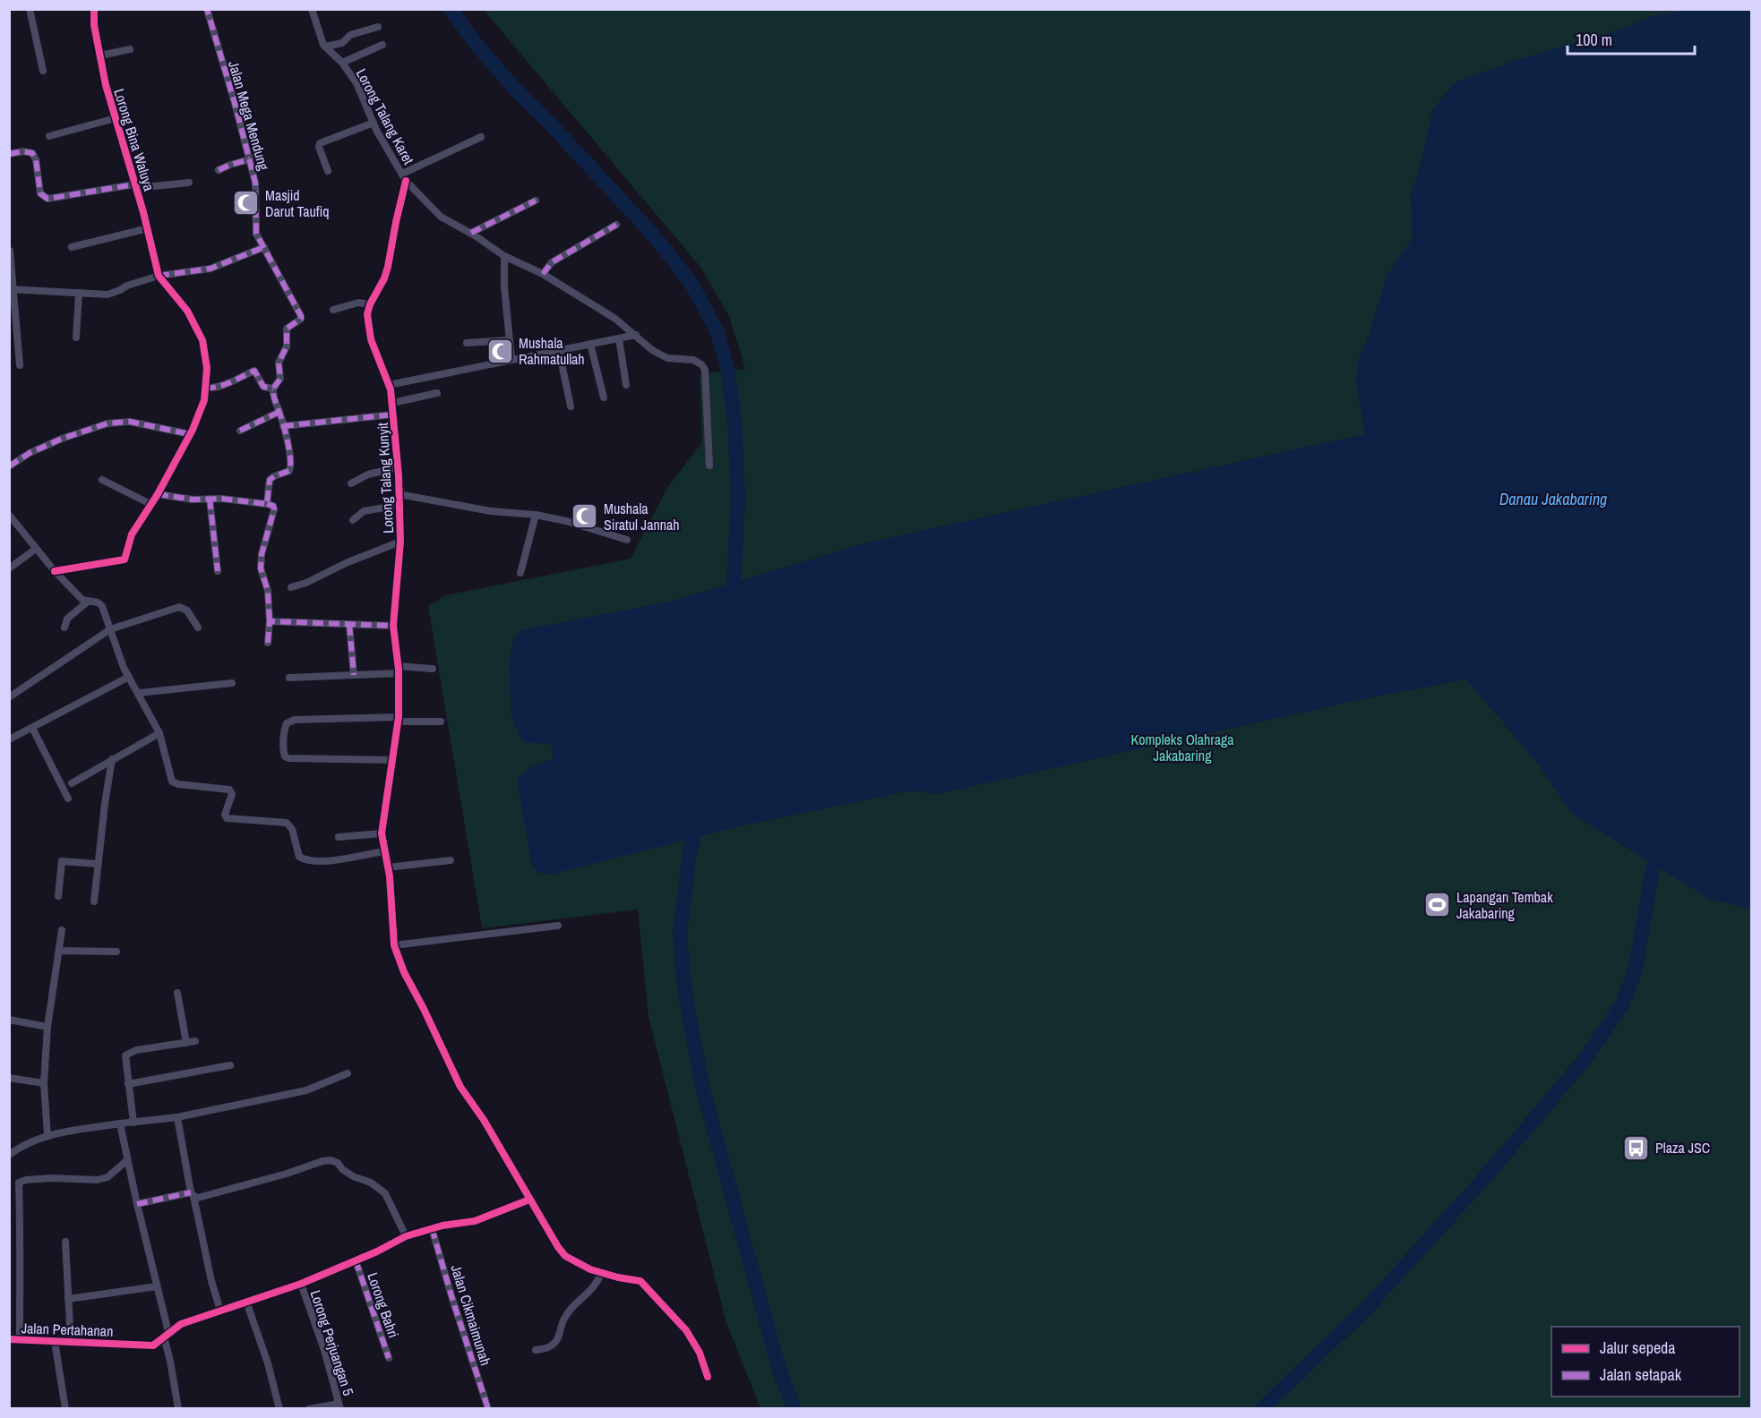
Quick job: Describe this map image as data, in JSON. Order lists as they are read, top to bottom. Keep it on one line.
{"streets":{"street":["Jalan Mega Mendung","Lorong Talang Karet","Lorong Bina Waluya","Lorong Talang Kunyit","Lorong Bahri","Jalan Cikmaimunah","Jalan Pertahanan","Lorong Perjuangan 5"]},"crossings":[["Lorong Talang Karet","Lorong Talang Kunyit"],["Lorong Talang Kunyit","Jalan Pertahanan"],["Lorong Bahri","Jalan Pertahanan"],["Jalan Cikmaimunah","Jalan Pertahanan"],["Jalan Pertahanan","Lorong Perjuangan 5"]],"water":["Danau Jakabaring"],"parks":["Kompleks Olahraga Jakabaring"],"places":{"mosque":["Masjid Darut Taufiq","Mushala Rahmatullah","Mushala Siratul Jannah"],"sports":["Lapangan Tembak Jakabaring"],"bus stop":["Plaza JSC"]},"legend":["Jalur sepeda","Jalan setapak"],"scale_bar":"100 m"}
